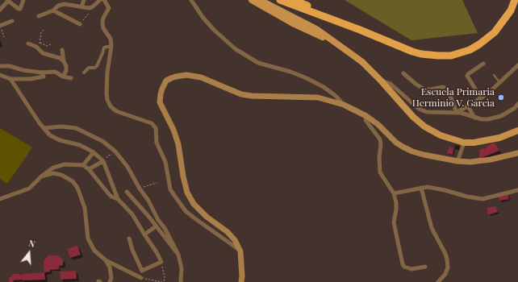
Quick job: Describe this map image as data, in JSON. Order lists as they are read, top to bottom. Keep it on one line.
{"places":["Escuela Primaria Herminio V. Garcìa"],"north":"top"}
